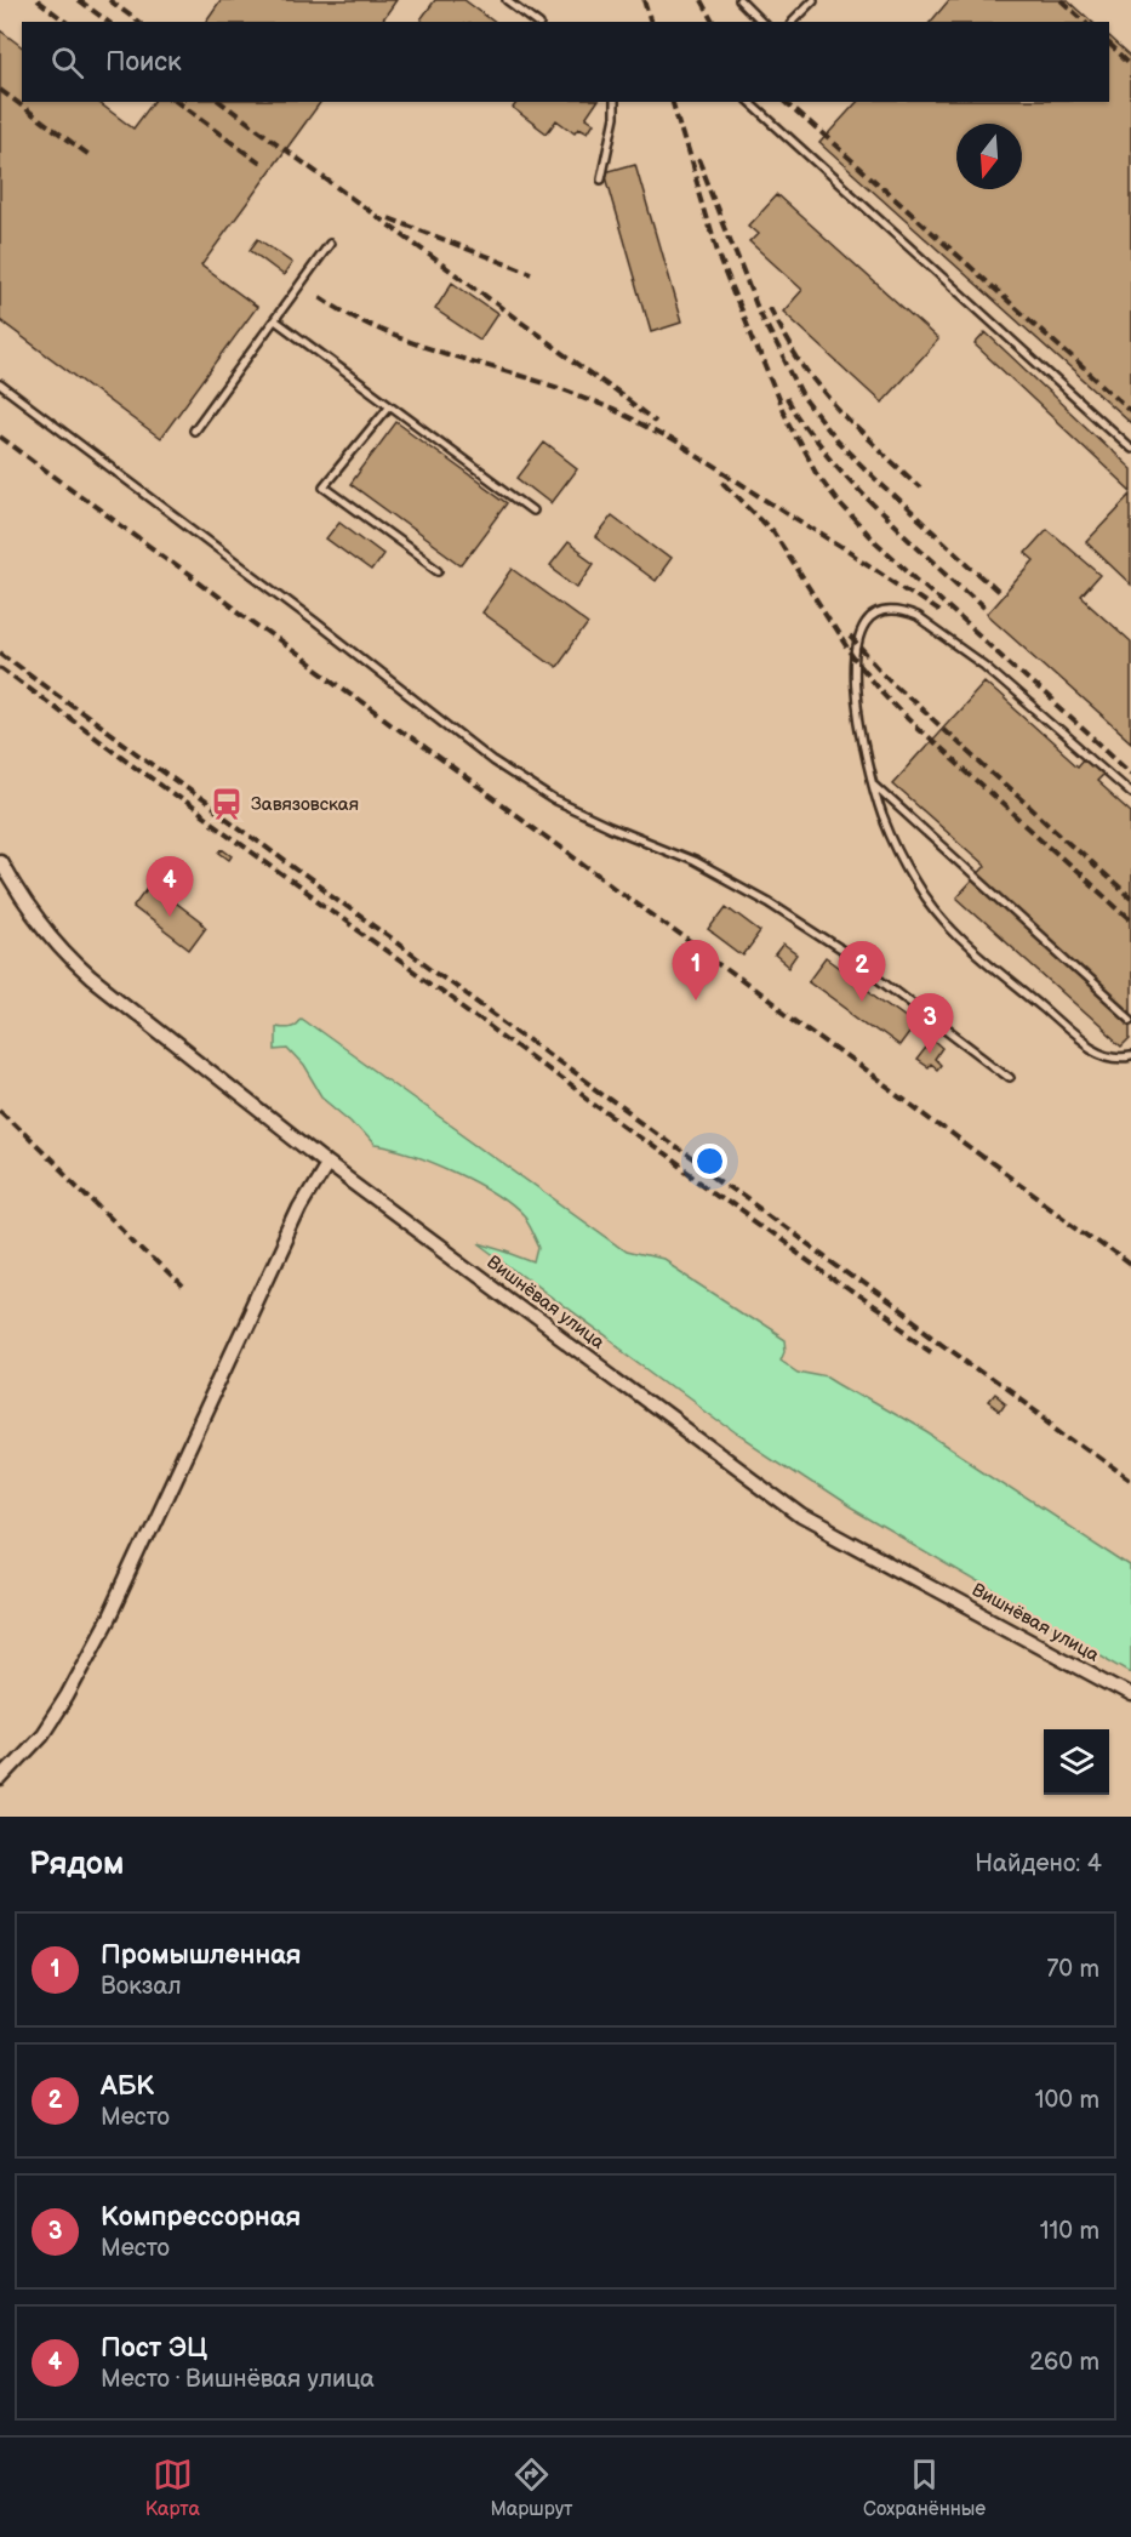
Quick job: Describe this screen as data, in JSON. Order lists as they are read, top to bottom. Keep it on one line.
{"streets":{"street":["Вишнёвая улица"]},"places":{"station":["Завязовская"]},"north":"bottom","page":{"search":"Поиск","pins":["4","1","2","3"],"heading":["Рядом","Найдено: 4"],"list":[{"mark":"1","name":"Промышленная","note":"Вокзал","value":"70 m"},{"mark":"2","name":"АБК","note":"Место","value":"100 m"},{"mark":"3","name":"Компрессорная","note":"Место","value":"110 m"},{"mark":"4","name":"Пост ЭЦ","note":"Место · Вишнёвая улица","value":"260 m"}],"nav":["Карта","Маршрут","Сохранённые"]}}
